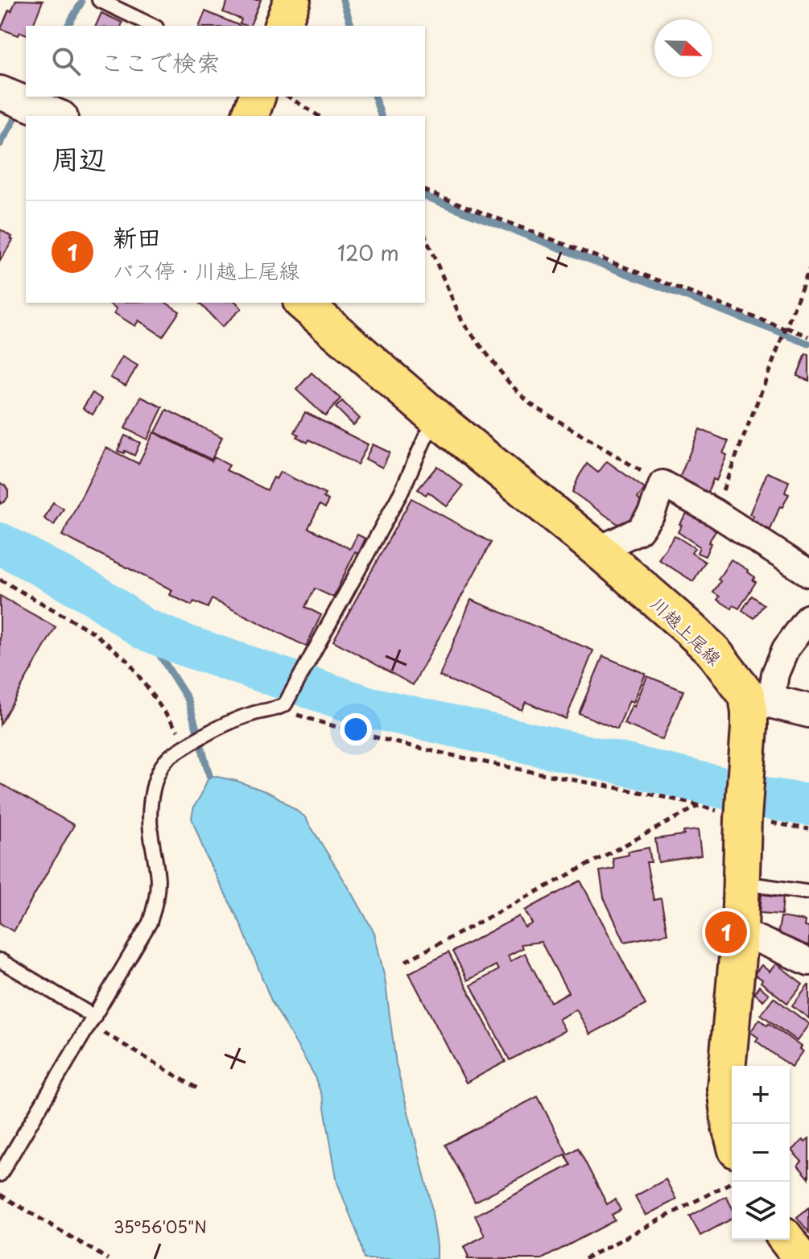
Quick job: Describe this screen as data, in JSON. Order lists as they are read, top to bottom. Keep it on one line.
{"streets":{"main road":["川越上尾線"]},"north":"right","page":{"search":"ここで検索","heading":"周辺","list":[{"mark":"1","name":"新田","note":"バス停 · 川越上尾線","value":"120 m"}],"pins":"1","map_buttons":["+","−"]},"coordinates":["35°56'05\"N"]}
